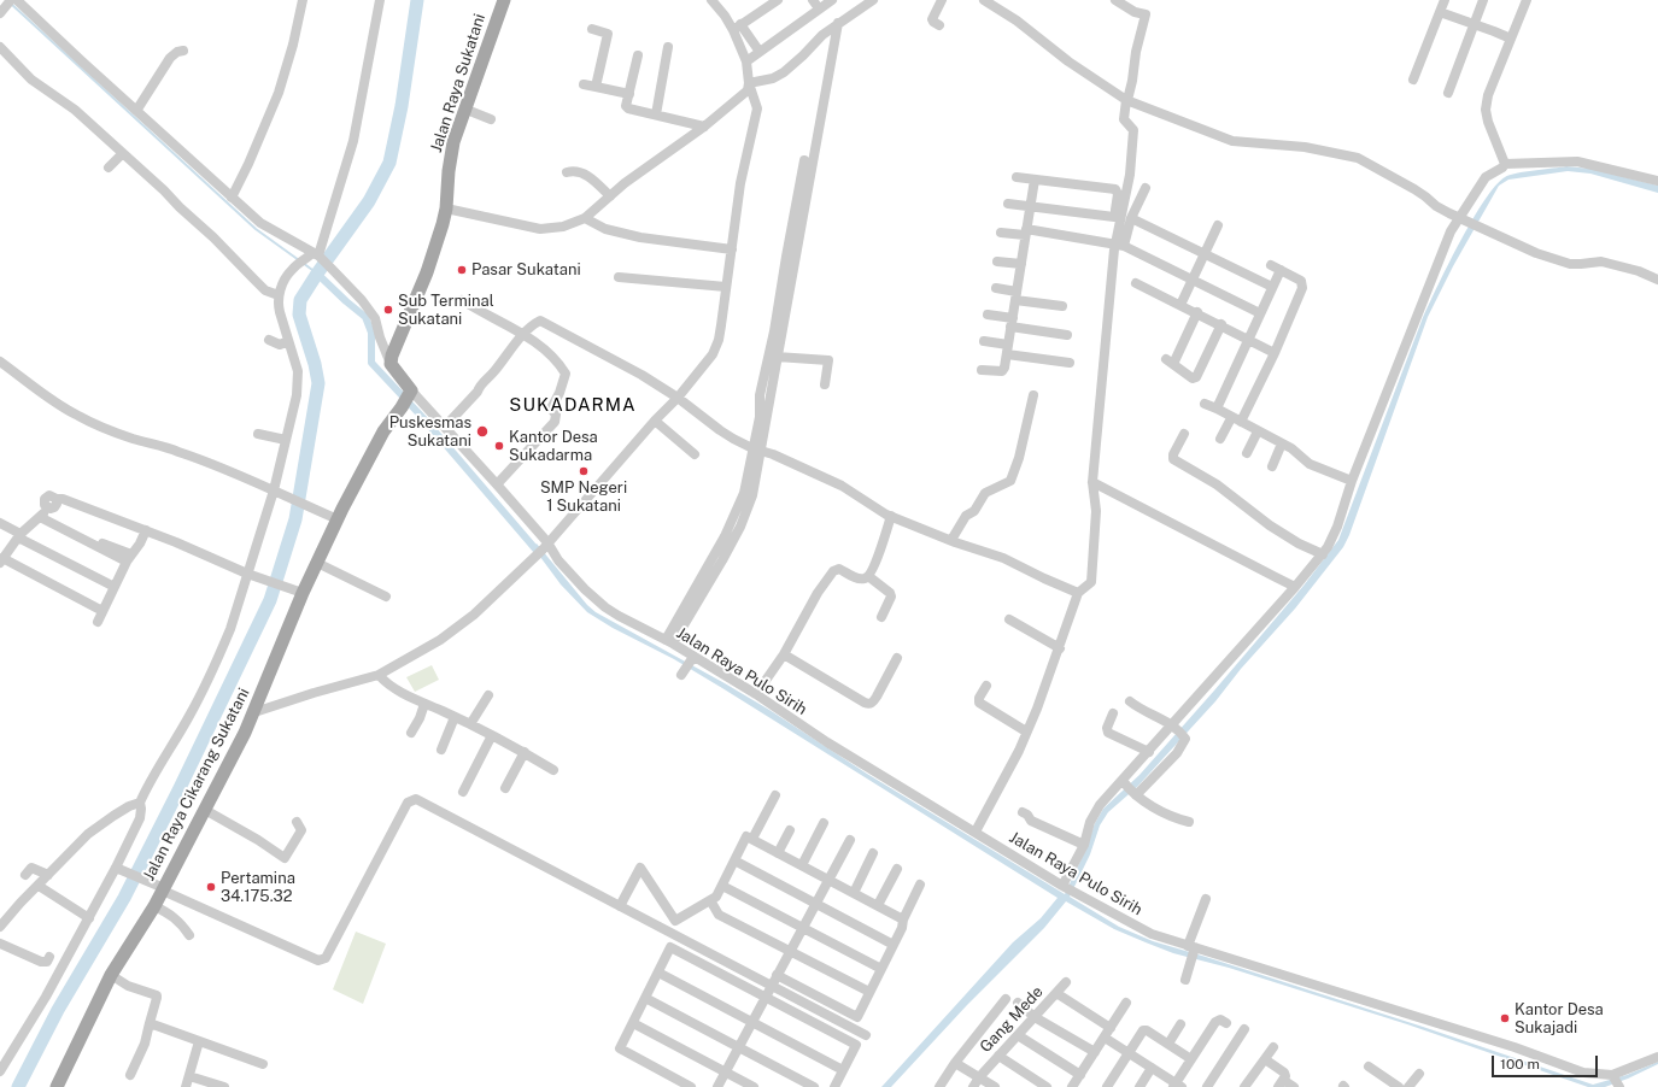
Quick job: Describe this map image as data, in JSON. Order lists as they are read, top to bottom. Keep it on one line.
{"streets":{"main road":["Jalan Raya Sukatani","Jalan Raya Cikarang Sukatani"],"street":["Jalan Raya Pulo Sirih","Gang Mede"]},"districts":["SUKADARMA"],"places":["Pasar Sukatani","Sub Terminal Sukatani","Puskesmas Sukatani","Kantor Desa Sukadarma","SMP Negeri 1 Sukatani","Pertamina 34.175.32","Kantor Desa Sukajadi"],"scale_bar":"100 m"}
